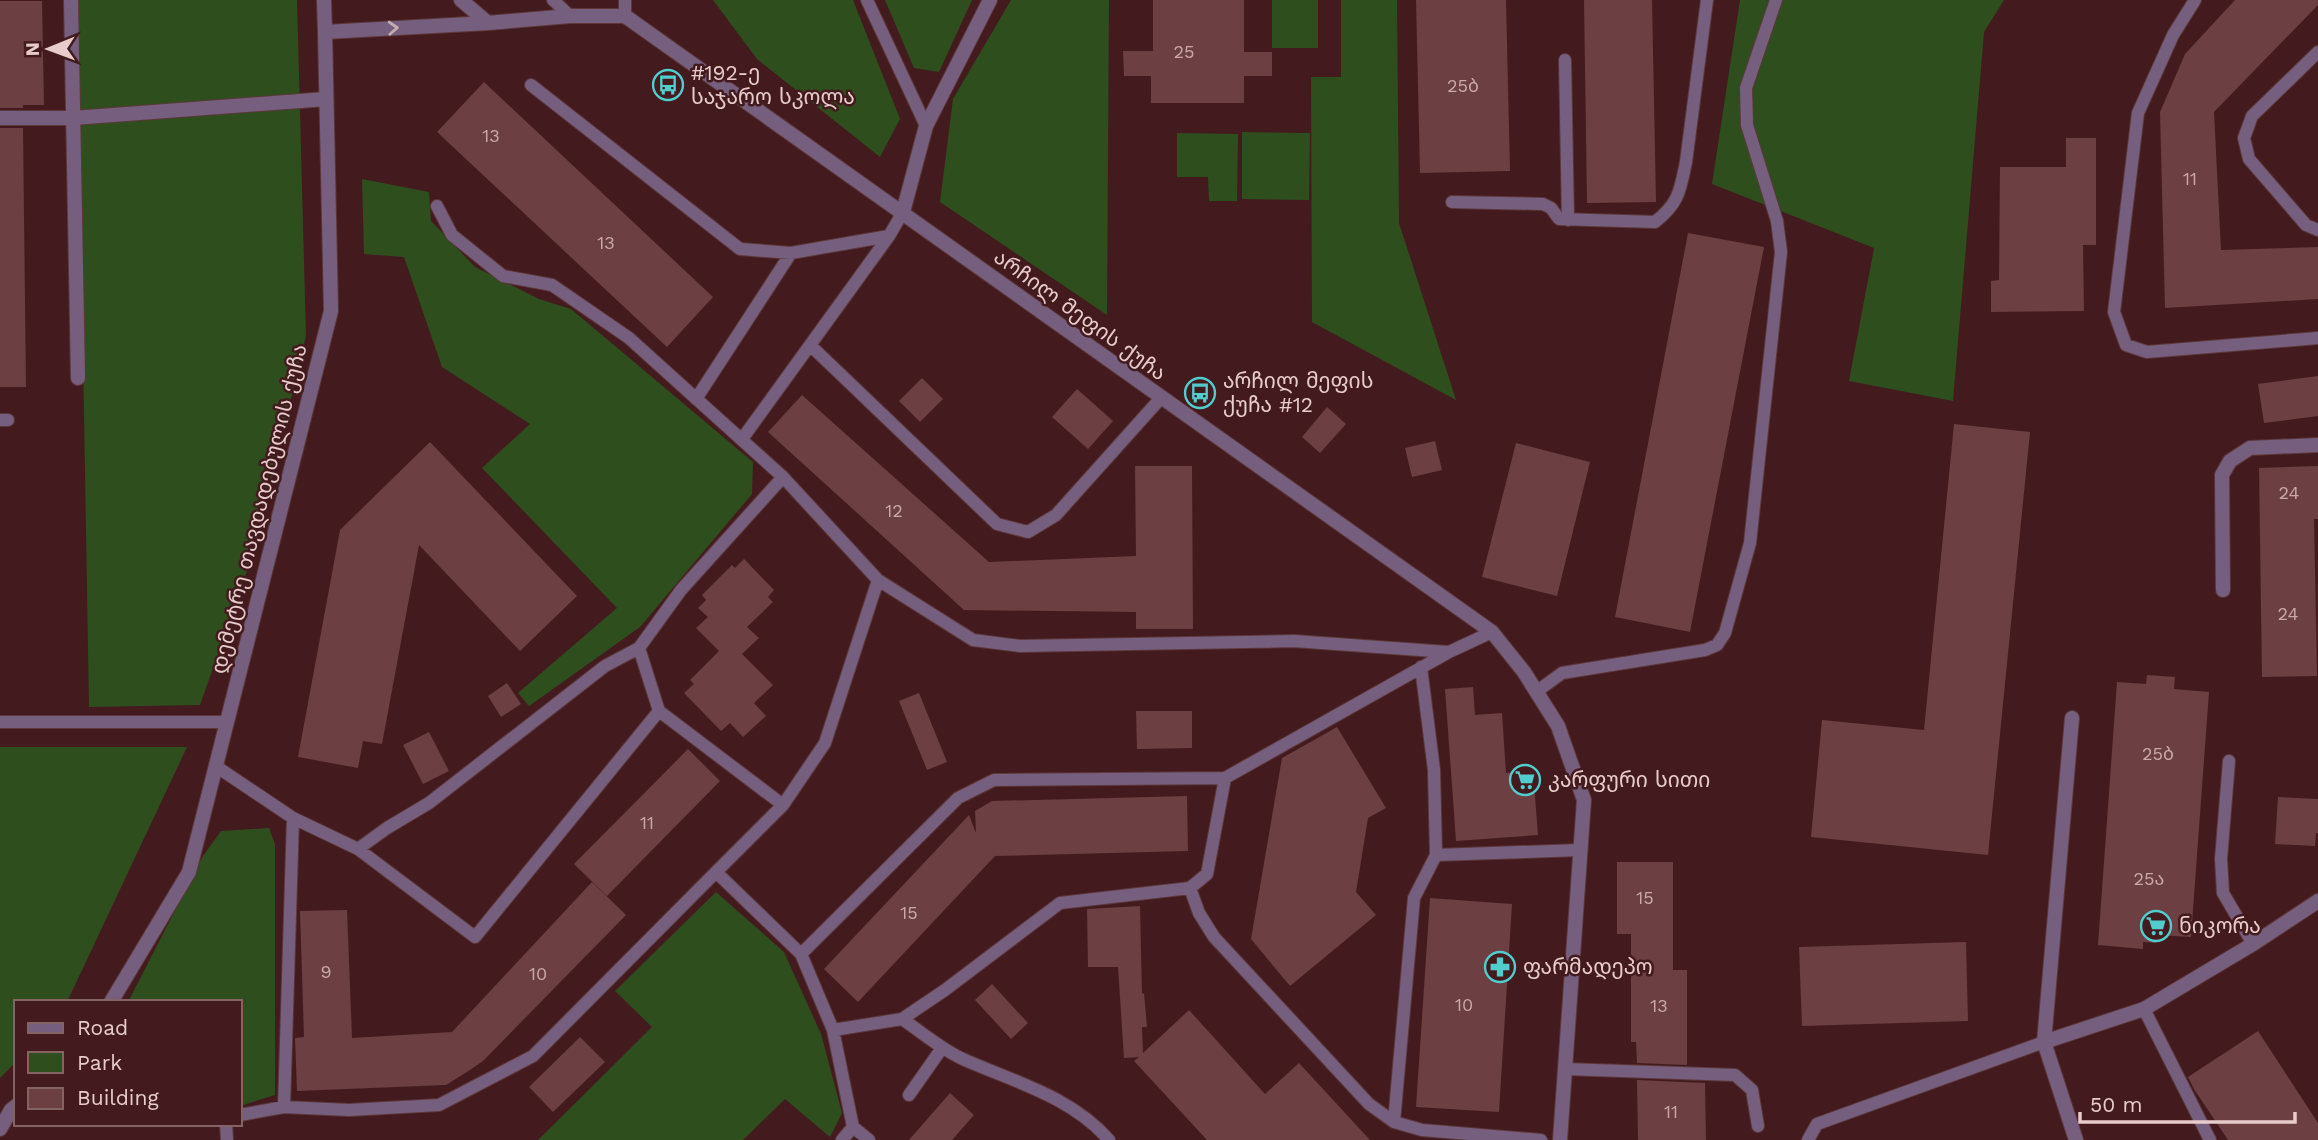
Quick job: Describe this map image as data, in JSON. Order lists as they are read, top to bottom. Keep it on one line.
{"streets":{"street":["არჩილ მეფის ქუჩა","დემეტრე თავდადებულის ქუჩა"]},"places":{"bus stop":["#192-ე საჯარო სკოლა","არჩილ მეფის ქუჩა #12"],"supermarket":["კარფური სითი","ნიკორა"],"pharmacy":["ფარმადეპო"]},"house_numbers":["25","25ბ","13","11","13","24","12","24","25ბ","11","25ა","15","15","9","10","10","13","11"],"legend":["Road","Park","Building"],"scale_bar":"50 m","north":"left"}
